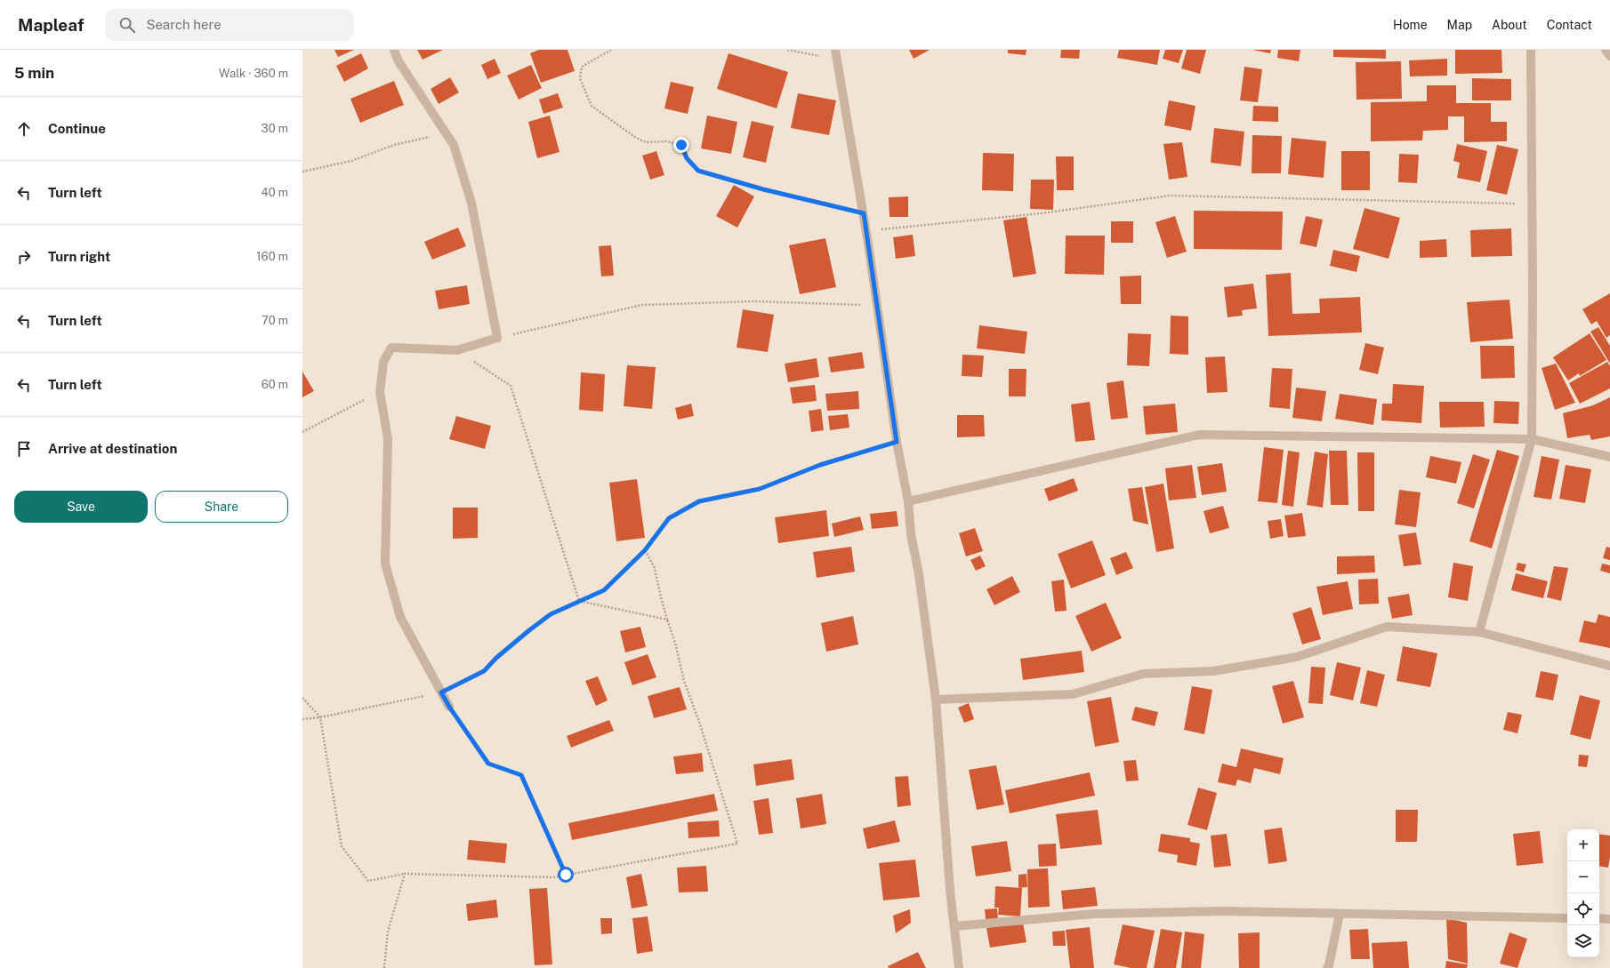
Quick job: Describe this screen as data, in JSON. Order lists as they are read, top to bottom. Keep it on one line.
{"page":{"header":"Mapleaf","search":"Search here","nav":["Home","Map","About","Contact"],"heading":["5 min","Walk · 360 m"],"list":[["Continue","30 m"],["Turn left","40 m"],["Turn right","160 m"],["Turn left","70 m"],["Turn left","60 m"],"Arrive at destination"],"buttons":["Save","Share"],"map_buttons":["+","−"]}}
